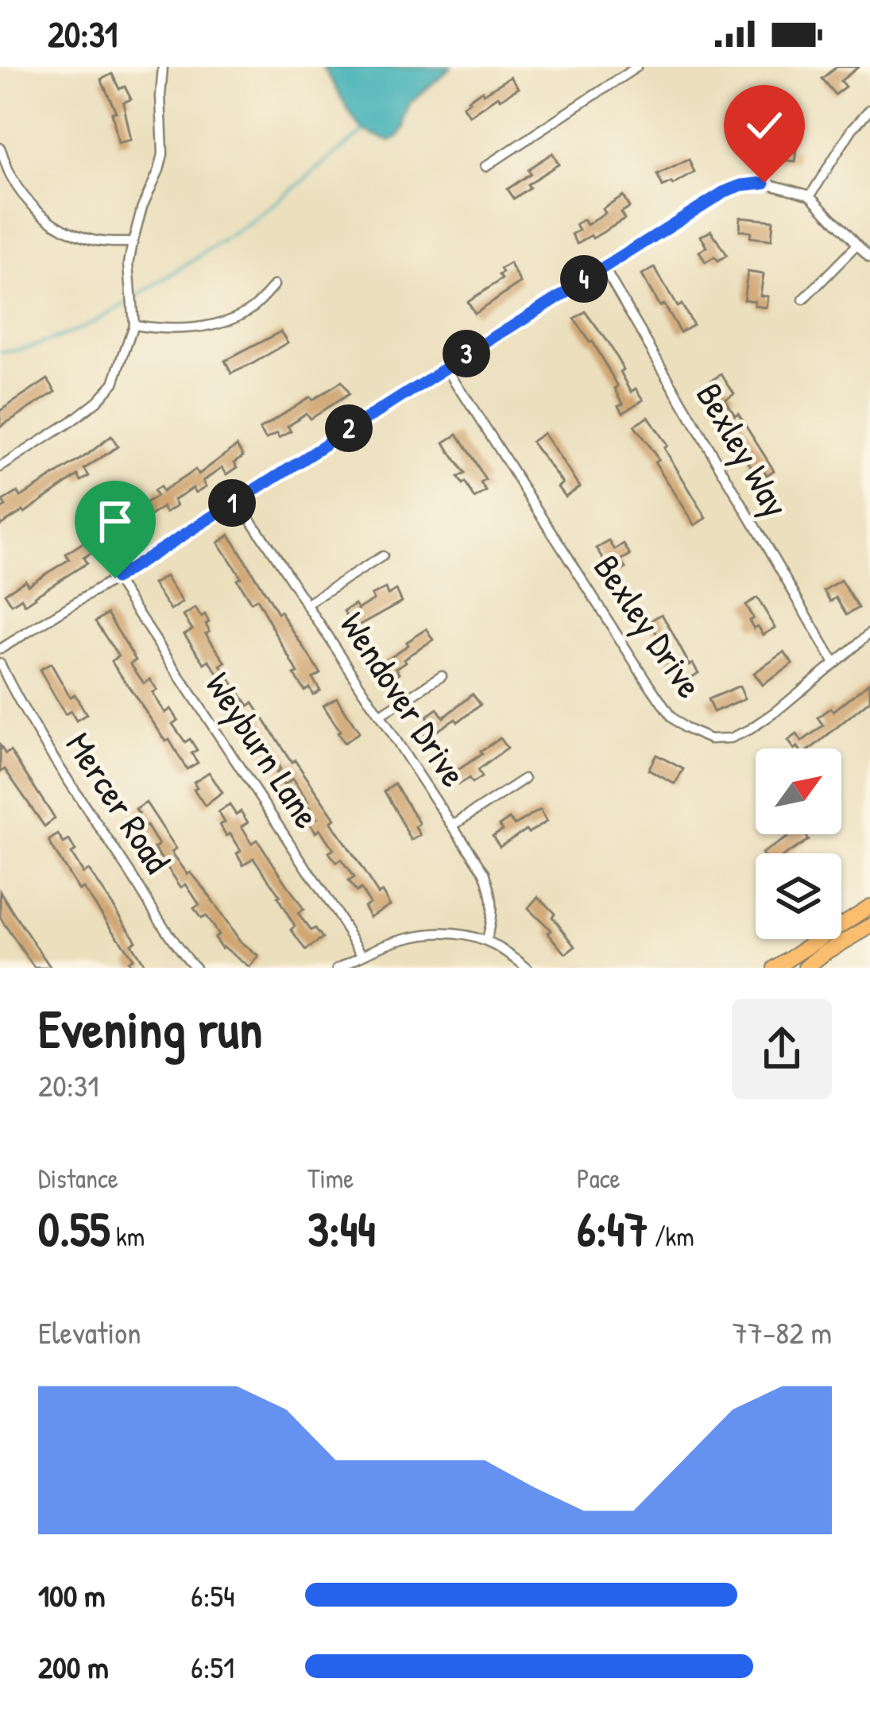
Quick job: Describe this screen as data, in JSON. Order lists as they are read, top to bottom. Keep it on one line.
{"streets":{"street":["Bexley Way","Bexley Drive","Wendover Drive","Weyburn Lane","Mercer Road"]},"crossings":[["Bexley Way","Bexley Drive"]],"north":"top right","page":{"status":"20:31","pins":["4","3","2","1"],"heading":["Evening run","20:31"],"stats":[["Distance","0.55 km"],["Time","3:44"],["Pace","6:47 /km"]],"chart":["Elevation","77–82 m"],"list":[{"name":"100 m","note":"6:54"},{"name":"200 m","note":"6:51"}]}}
